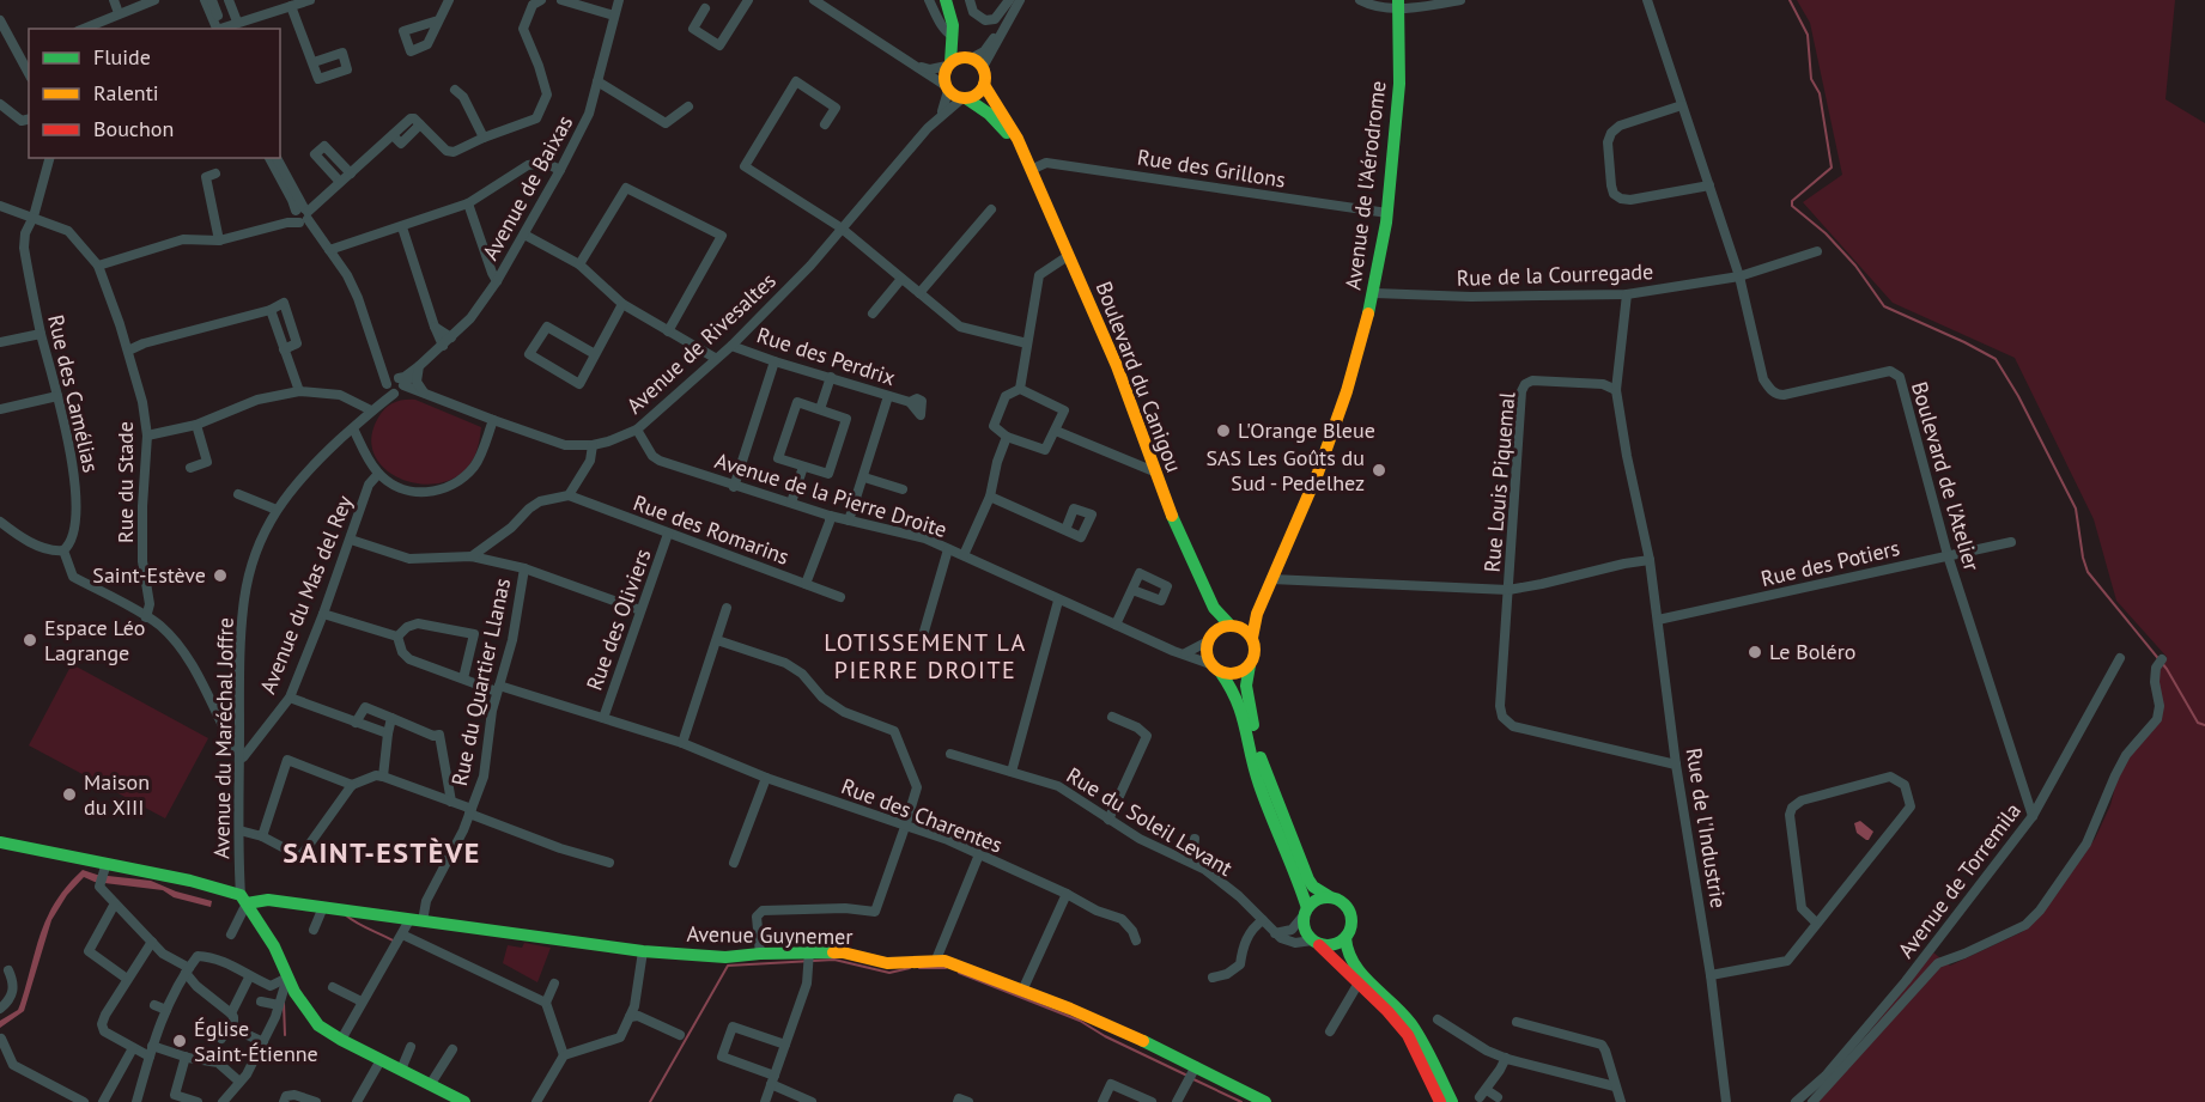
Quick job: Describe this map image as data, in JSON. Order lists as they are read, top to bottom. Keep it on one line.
{"streets":{"main road":["Avenue de l'Aérodrome","Boulevard du Canigou","Avenue Guynemer"],"street":["Rue des Grillons","Avenue de Baixas","Rue de la Courregade","Avenue de Rivesaltes","Rue des Perdrix","Rue des Camélias","Boulevard de l'Atelier","Rue du Stade","Rue Louis Piquemal","Avenue de la Pierre Droite","Rue des Romarins","Rue des Potiers","Avenue du Mas del Rey","Rue des Oliviers","Rue du Quartier Llanas","Avenue du Maréchal Joffre","Rue des Charentes","Rue du Soleil Levant","Rue de l'Industrie","Avenue de Torremila"]},"crossings":[["Rue des Grillons","Avenue de l'Aérodrome"],["Rue des Grillons","Boulevard du Canigou"],["Avenue de l'Aérodrome","Rue de la Courregade"],["Avenue de l'Aérodrome","Boulevard du Canigou"],["Avenue de l'Aérodrome","Rue Louis Piquemal"],["Avenue de l'Aérodrome","Avenue de la Pierre Droite"],["Avenue de Baixas","Avenue de Rivesaltes"],["Avenue de Baixas","Avenue du Mas del Rey"],["Avenue de Baixas","Avenue du Maréchal Joffre"],["Rue de la Courregade","Boulevard de l'Atelier"],["Avenue de Rivesaltes","Rue des Perdrix"],["Avenue de Rivesaltes","Boulevard du Canigou"],["Avenue de Rivesaltes","Avenue de la Pierre Droite"],["Avenue de Rivesaltes","Avenue du Mas del Rey"],["Avenue de Rivesaltes","Avenue du Maréchal Joffre"],["Boulevard du Canigou","Avenue de la Pierre Droite"],["Boulevard de l'Atelier","Rue des Potiers"],["Boulevard de l'Atelier","Avenue de Torremila"],["Rue Louis Piquemal","Rue de l'Industrie"],["Rue des Romarins","Rue des Oliviers"],["Rue des Potiers","Rue de l'Industrie"],["Avenue du Mas del Rey","Avenue du Maréchal Joffre"],["Rue des Oliviers","Rue des Charentes"],["Rue du Quartier Llanas","Rue des Charentes"],["Rue du Quartier Llanas","Avenue Guynemer"],["Avenue du Maréchal Joffre","Avenue Guynemer"]],"districts":["LOTISSEMENT LA PIERRE DROITE","SAINT-ESTÈVE"],"places":["L'Orange Bleue","SAS Les Goûts du Sud - Pedelhez","Saint-Estève","Espace Léo Lagrange","Le Boléro","Maison du XIII","Église Saint-Étienne"],"legend":["Fluide","Ralenti","Bouchon"]}
